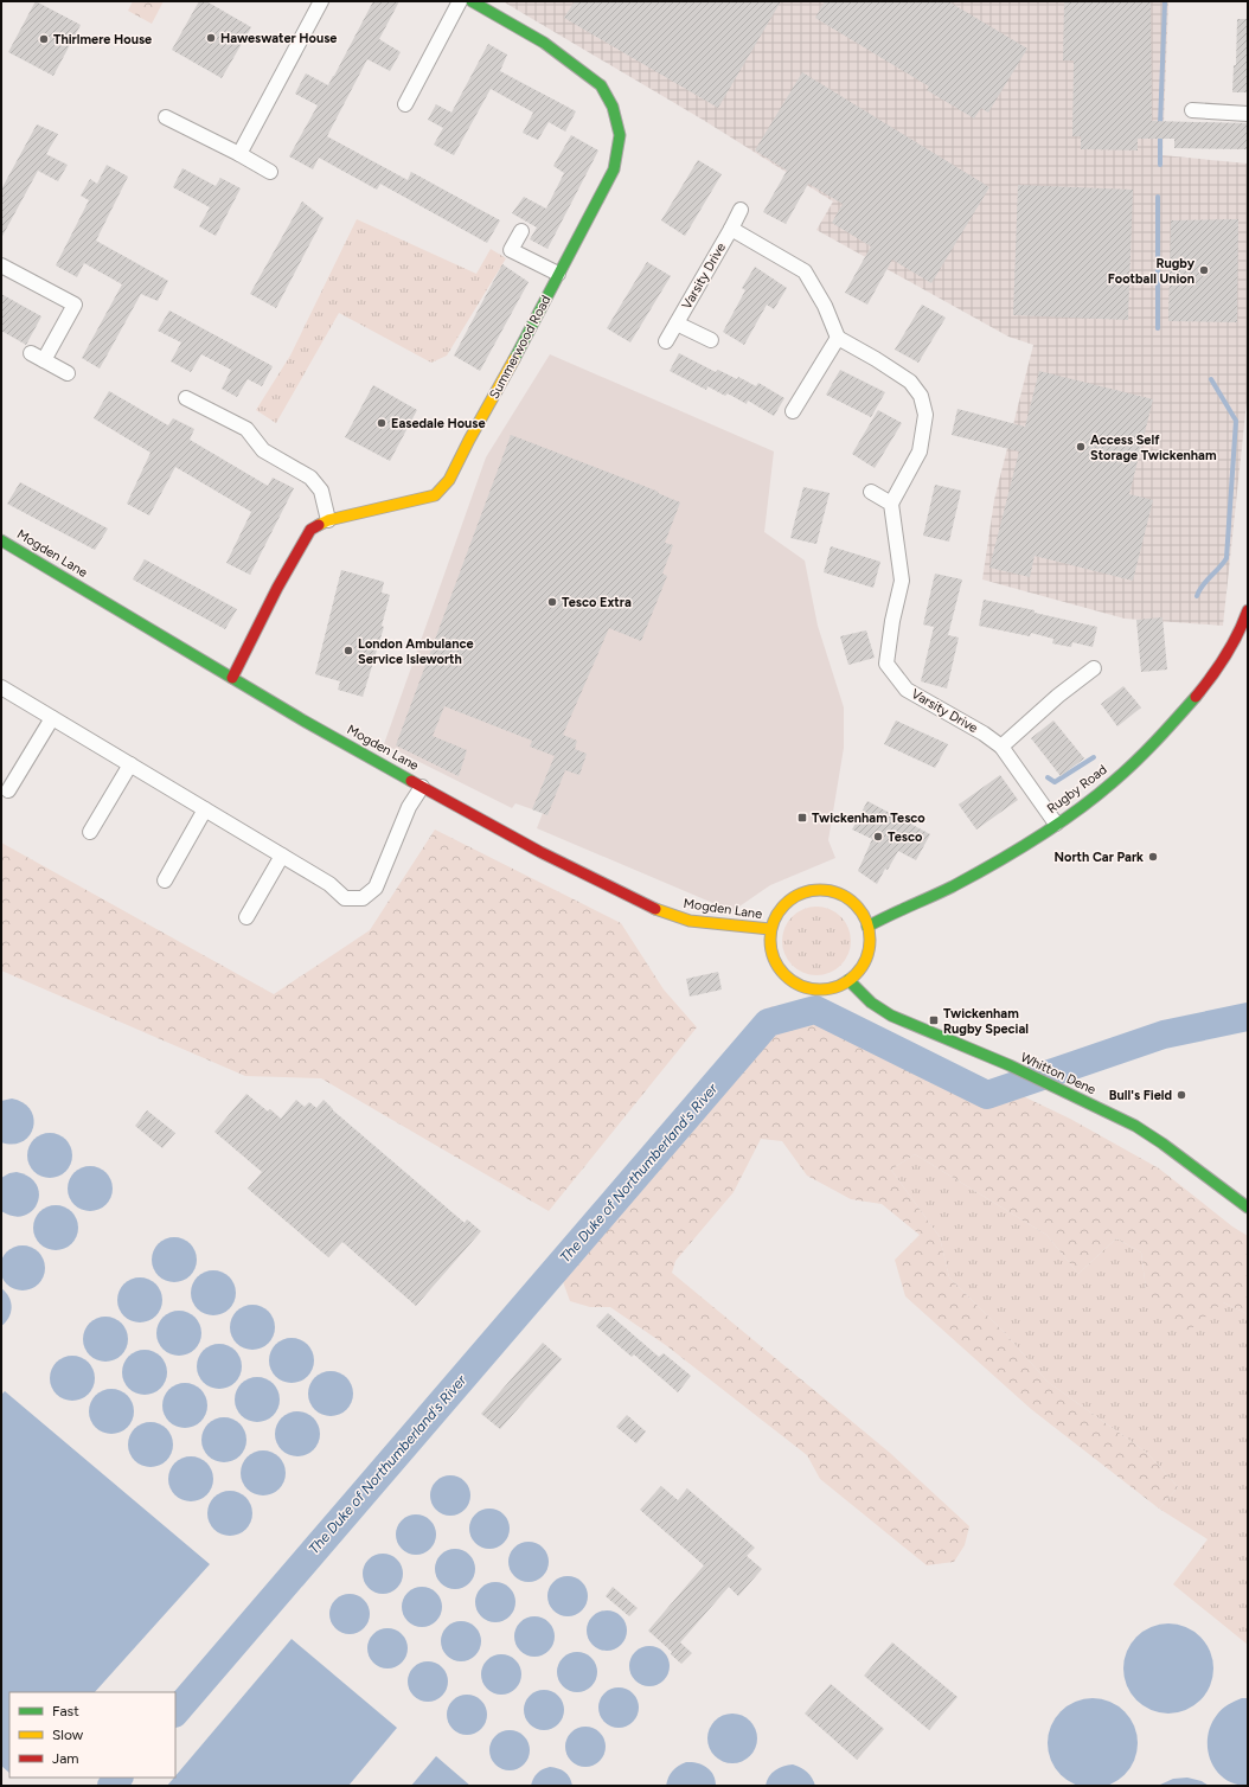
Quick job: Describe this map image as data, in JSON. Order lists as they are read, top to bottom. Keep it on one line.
{"streets":{"street":["Varsity Drive","Summerwood Road","Mogden Lane","Rugby Road","Whitton Dene"]},"crossings":[["Varsity Drive","Rugby Road"],["Summerwood Road","Mogden Lane"],["Mogden Lane","Rugby Road"],["Mogden Lane","Whitton Dene"],["Rugby Road","Whitton Dene"]],"water":["The Duke of Northumberland's River"],"places":{"other":["Haweswater House","Thirlmere House","Rugby Football Union","Easedale House","Access Self Storage Twickenham","Tesco Extra","London Ambulance Service Isleworth","Tesco","North Car Park","Bull's Field"],"transit":["Twickenham Tesco","Twickenham Rugby Special"]},"legend":["Fast","Slow","Jam"]}
